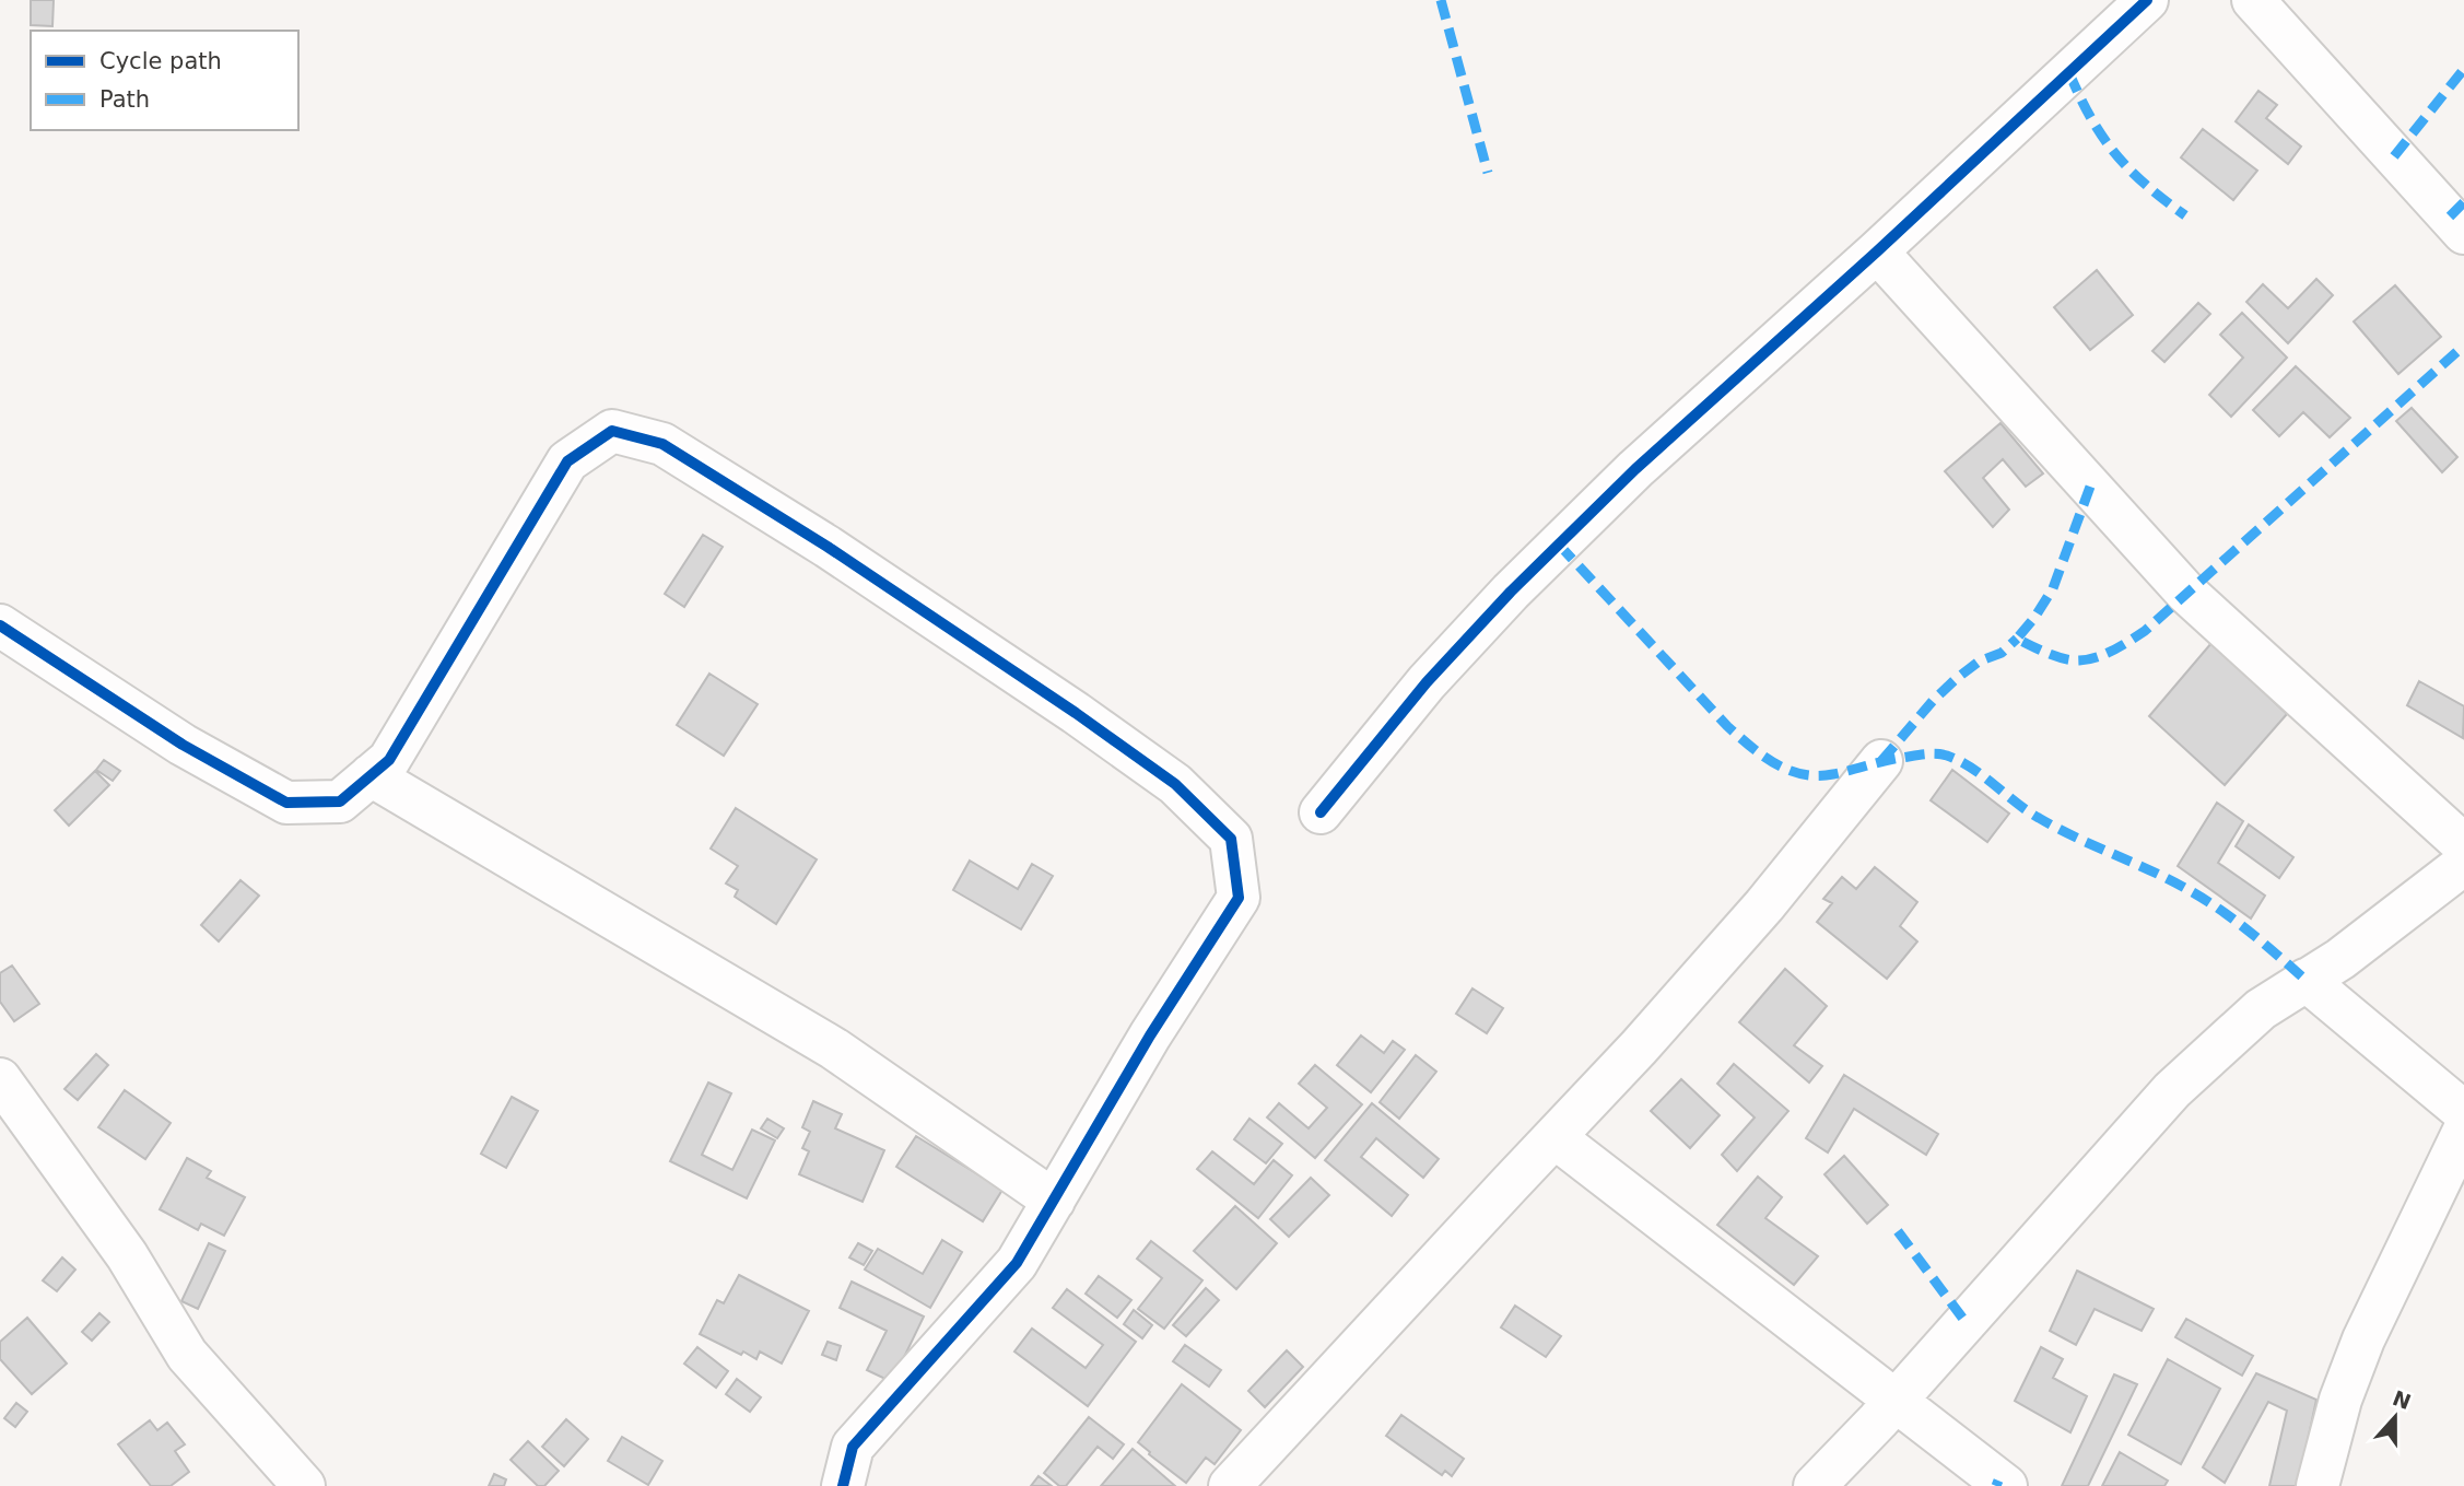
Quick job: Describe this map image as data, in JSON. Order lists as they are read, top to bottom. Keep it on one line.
{"legend":["Cycle path","Path"],"north":"top"}
